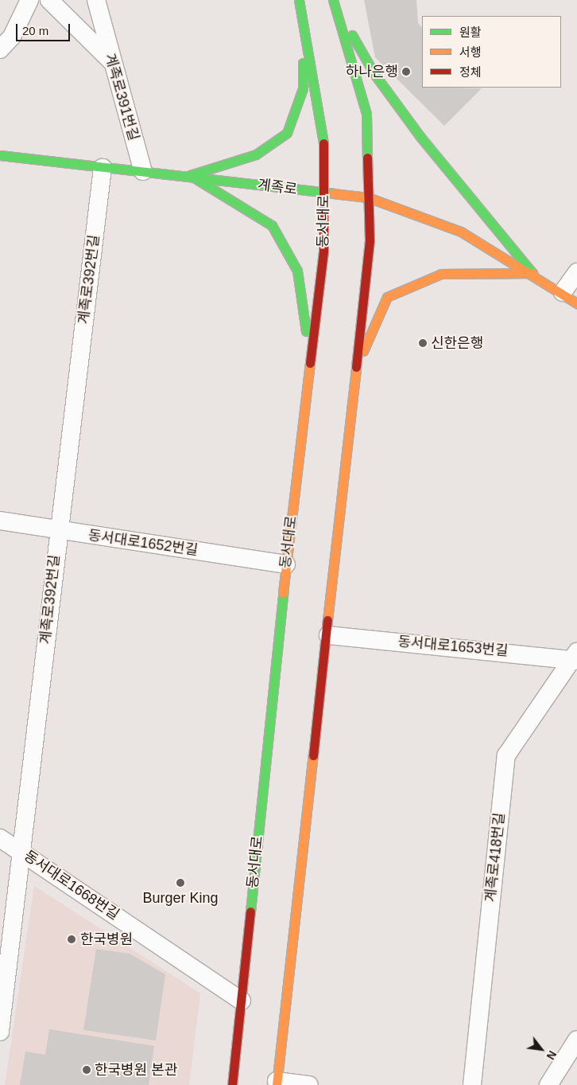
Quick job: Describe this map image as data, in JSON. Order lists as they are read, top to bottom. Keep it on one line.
{"streets":{"main road":["계족로","동서대로"],"street":["계족로391번길","계족로392번길","동서대로1652번길","동서대로1653번길","계족로418번길","동서대로1668번길"]},"crossings":[["계족로391번길","계족로"],["계족로","동서대로"],["계족로","계족로392번길"],["동서대로","동서대로1652번길"],["동서대로","동서대로1668번길"],["계족로392번길","동서대로1652번길"],["계족로392번길","동서대로1668번길"],["동서대로1653번길","계족로418번길"]],"places":["하나은행","신한은행","Burger King","한국병원","한국병원 본관"],"legend":["원활","서행","정체"],"scale_bar":"20 m","north":"bottom right"}
